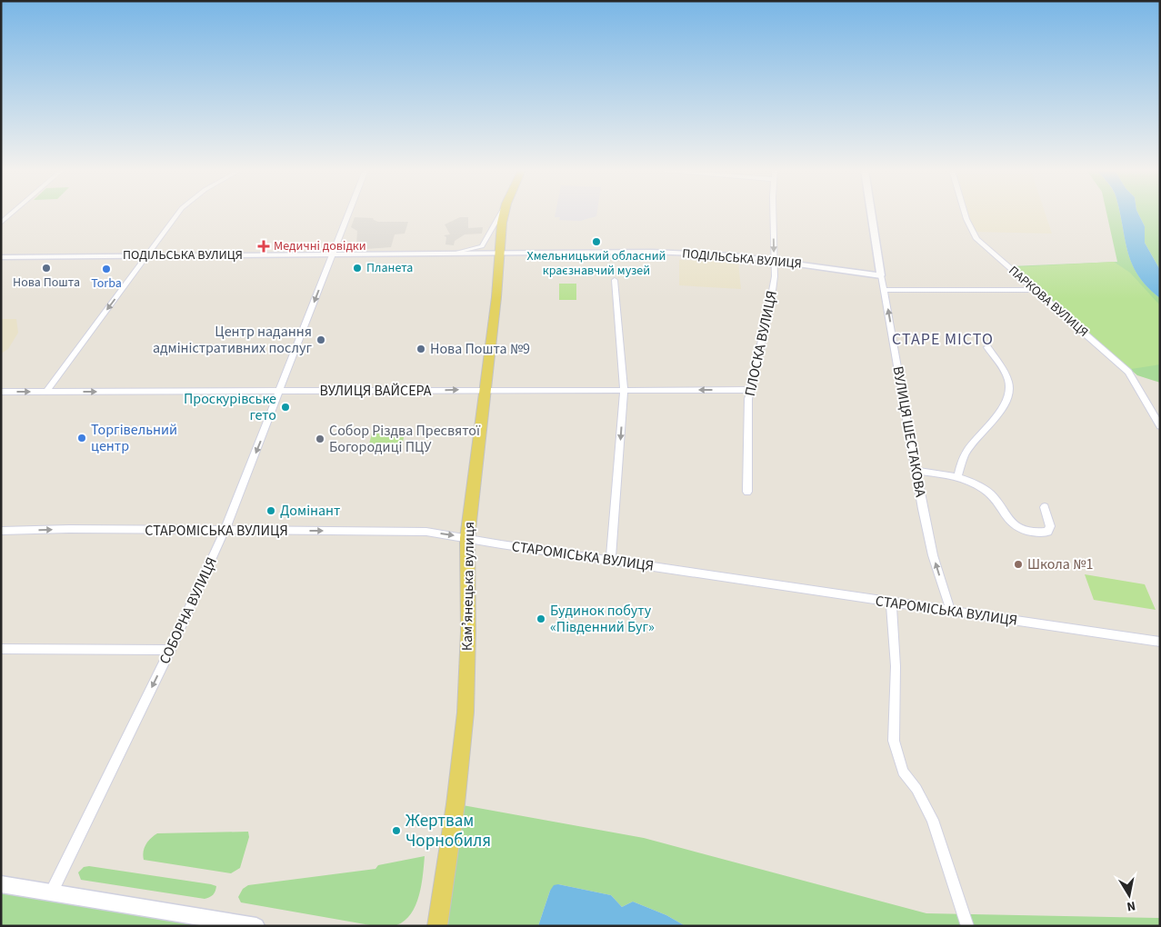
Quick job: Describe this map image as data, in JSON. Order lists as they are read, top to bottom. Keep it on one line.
{"streets":{"main road":["Камʼянецька вулиця"],"street":["ПОДІЛЬСЬКА ВУЛИЦЯ","ПАРКОВА ВУЛИЦЯ","ПЛОСКА ВУЛИЦЯ","ВУЛИЦЯ ВАЙСЕРА","ВУЛИЦЯ ШЕСТАКОВА","СТАРОМІСЬКА ВУЛИЦЯ","СОБОРНА ВУЛИЦЯ"]},"crossings":[["ПОДІЛЬСЬКА ВУЛИЦЯ","ПЛОСКА ВУЛИЦЯ"],["ПОДІЛЬСЬКА ВУЛИЦЯ","ВУЛИЦЯ ШЕСТАКОВА"],["ПОДІЛЬСЬКА ВУЛИЦЯ","Камʼянецька вулиця"],["ПОДІЛЬСЬКА ВУЛИЦЯ","СОБОРНА ВУЛИЦЯ"],["ПЛОСКА ВУЛИЦЯ","ВУЛИЦЯ ВАЙСЕРА"],["ВУЛИЦЯ ВАЙСЕРА","Камʼянецька вулиця"],["ВУЛИЦЯ ВАЙСЕРА","СОБОРНА ВУЛИЦЯ"],["ВУЛИЦЯ ШЕСТАКОВА","СТАРОМІСЬКА ВУЛИЦЯ"],["СТАРОМІСЬКА ВУЛИЦЯ","Камʼянецька вулиця"],["СТАРОМІСЬКА ВУЛИЦЯ","СОБОРНА ВУЛИЦЯ"]],"one_way":["ВУЛИЦЯ ШЕСТАКОВА","СТАРОМІСЬКА ВУЛИЦЯ","СОБОРНА ВУЛИЦЯ"],"districts":["СТАРЕ МІСТО"],"places":{"other":["Хмельницький обласний краєзнавчий музей","Нова Пошта","Планета","Torba","Центр надання адміністративних послуг","Нова Пошта №9","Проскурівське гето","Торгівельний центр","Собор Різдва Пресвятої Богородиці ПЦУ","Домінант","Школа №1","Будинок побуту «Південний Буг»","Жертвам Чорнобиля"],"health":["Медичні довідки"]},"north":"bottom"}
